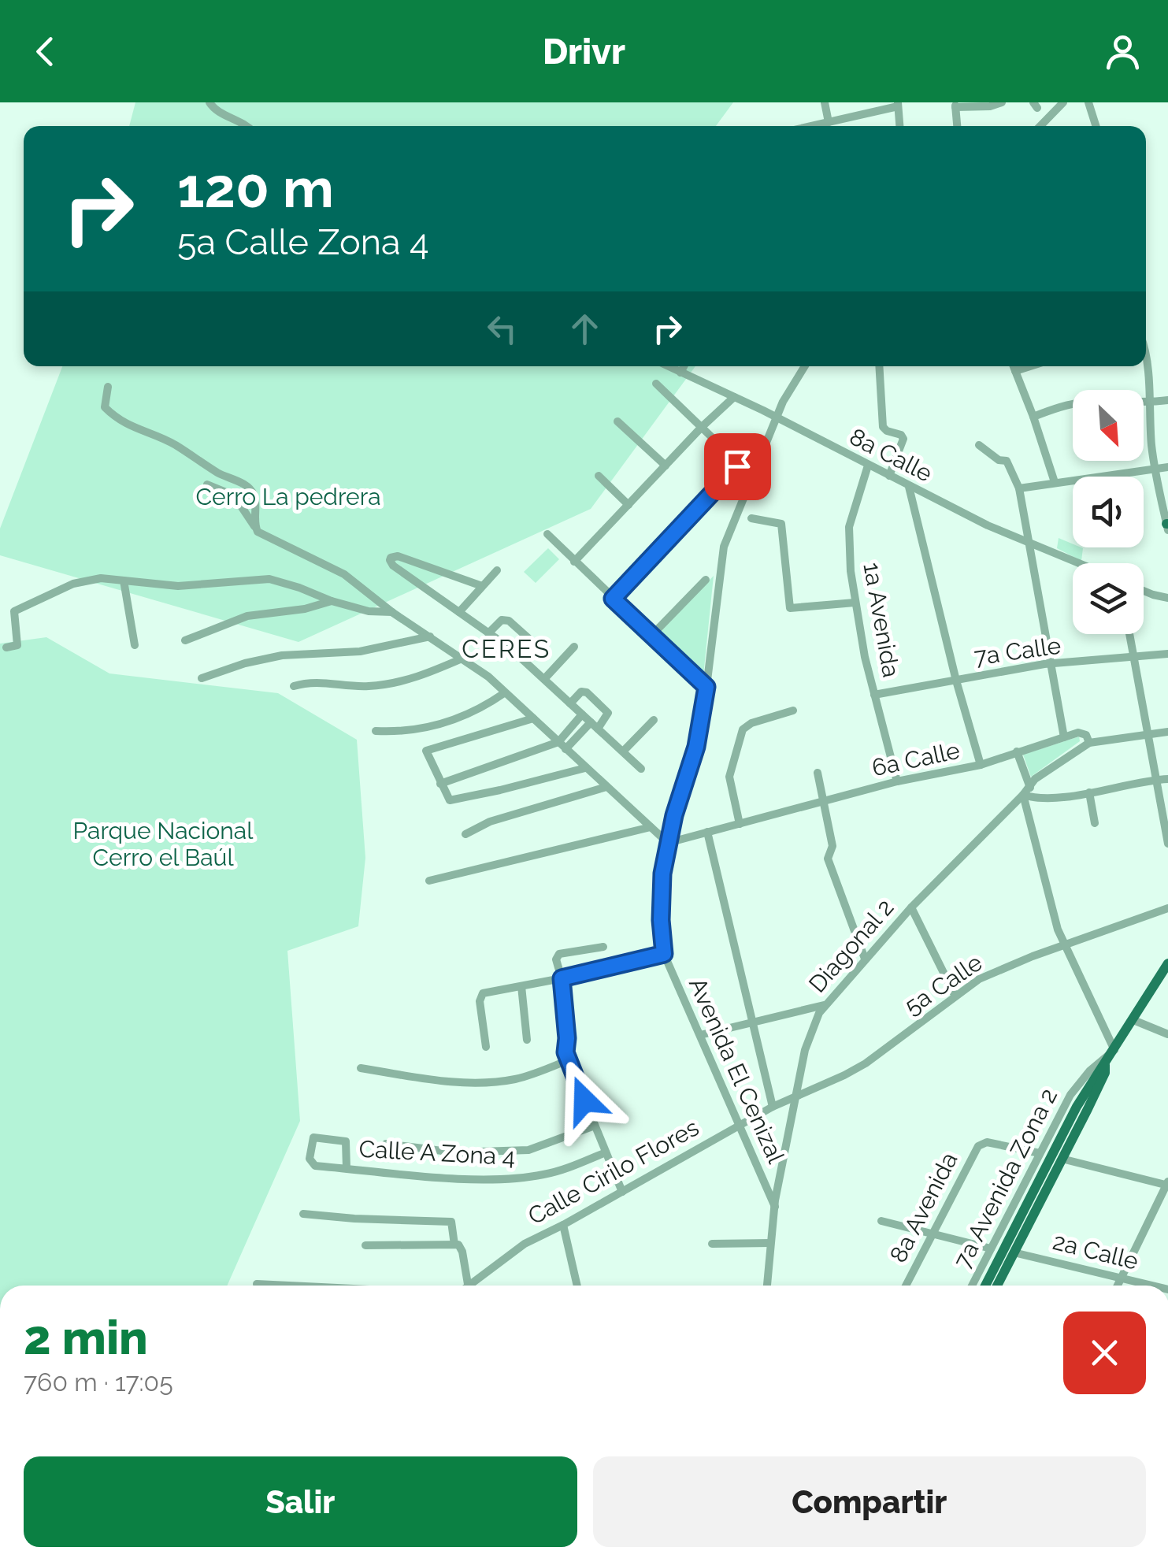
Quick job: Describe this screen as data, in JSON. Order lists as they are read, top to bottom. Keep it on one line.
{"streets":{"street":["8a Calle","1a Avenida","7a Calle","6a Calle","Diagonal 2","5a Calle","Avenida El Cenizal","Calle A Zona 4","Calle Cirilo Flores","7a Avenida Zona 2","8a Avenida","2a Calle"]},"crossings":[["8a Calle","1a Avenida"],["8a Calle","Avenida El Cenizal"],["1a Avenida","7a Calle"],["1a Avenida","6a Calle"],["6a Calle","Diagonal 2"],["6a Calle","Avenida El Cenizal"],["Diagonal 2","5a Calle"],["Diagonal 2","Avenida El Cenizal"],["Diagonal 2","Calle Cirilo Flores"],["5a Calle","Calle Cirilo Flores"],["Avenida El Cenizal","Calle Cirilo Flores"],["7a Avenida Zona 2","8a Avenida"]],"districts":["CERES"],"parks":["Cerro La pedrera","Parque Nacional Cerro el Baúl"],"north":"bottom right","page":{"header":"Drivr","turn":["120 m","5a Calle Zona 4"],"heading":["2 min","760 m · 17:05"],"buttons":["Salir","Compartir"]}}
